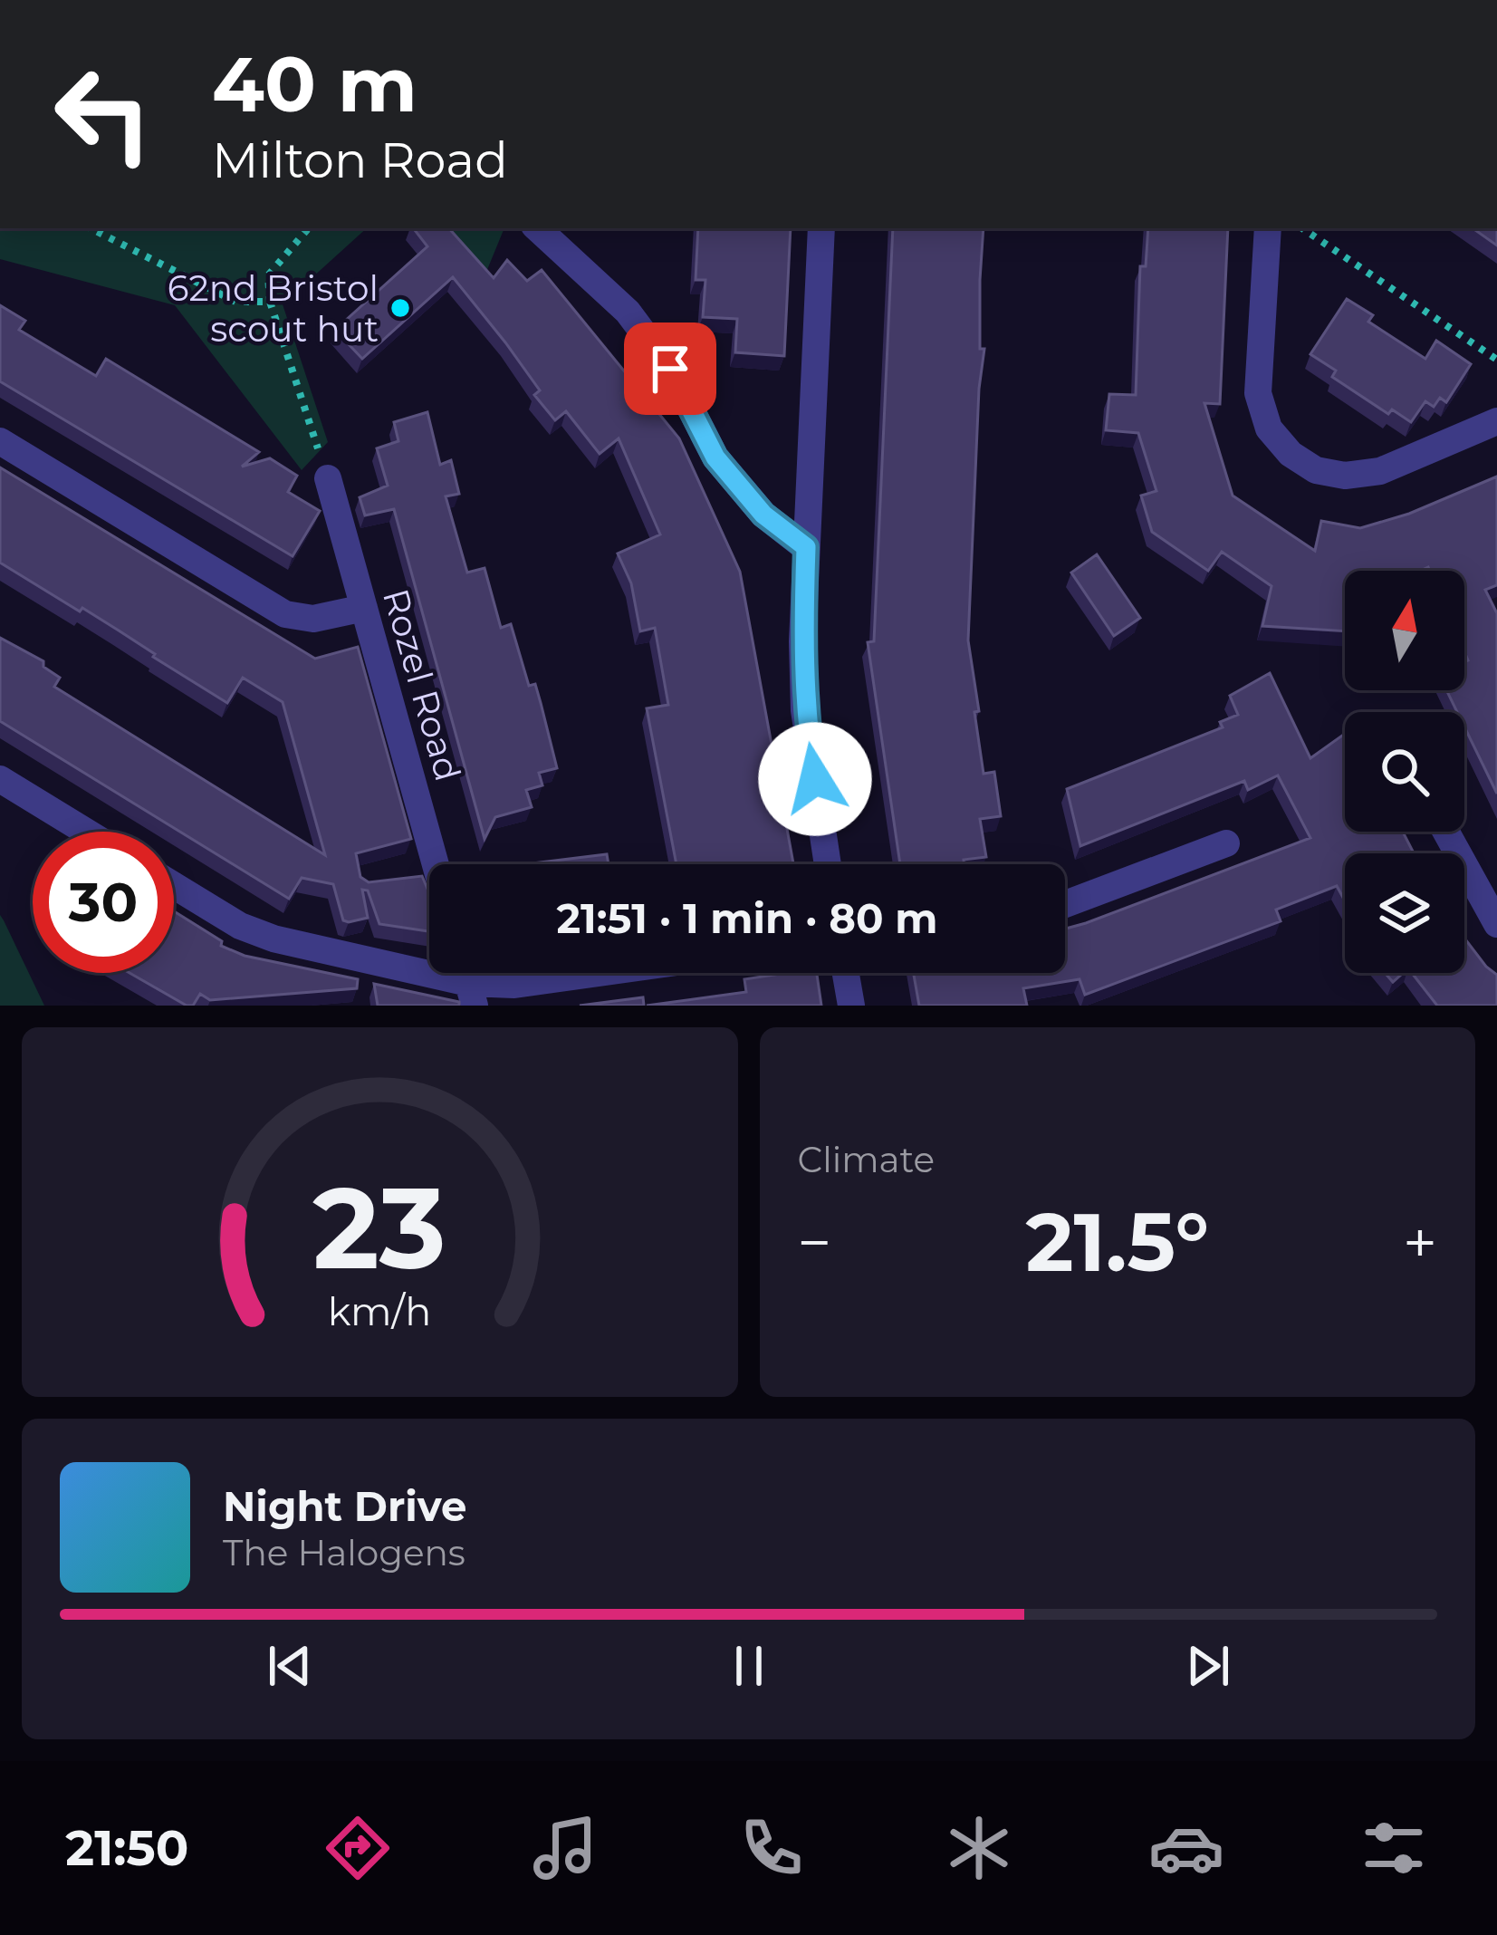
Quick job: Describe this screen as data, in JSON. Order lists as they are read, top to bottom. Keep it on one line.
{"streets":{"street":["Rozel Road"]},"places":["62nd Bristol scout hut"],"north":"top","page":{"turn":["40 m","Milton Road"],"limit":"30","trip":"21:51 · 1 min · 80 m","tile":"Climate","heat":["−","21.5°","+"],"song":["Night Drive","The Halogens"],"tabs":"21:50","gauge":["23","km/h"]}}
